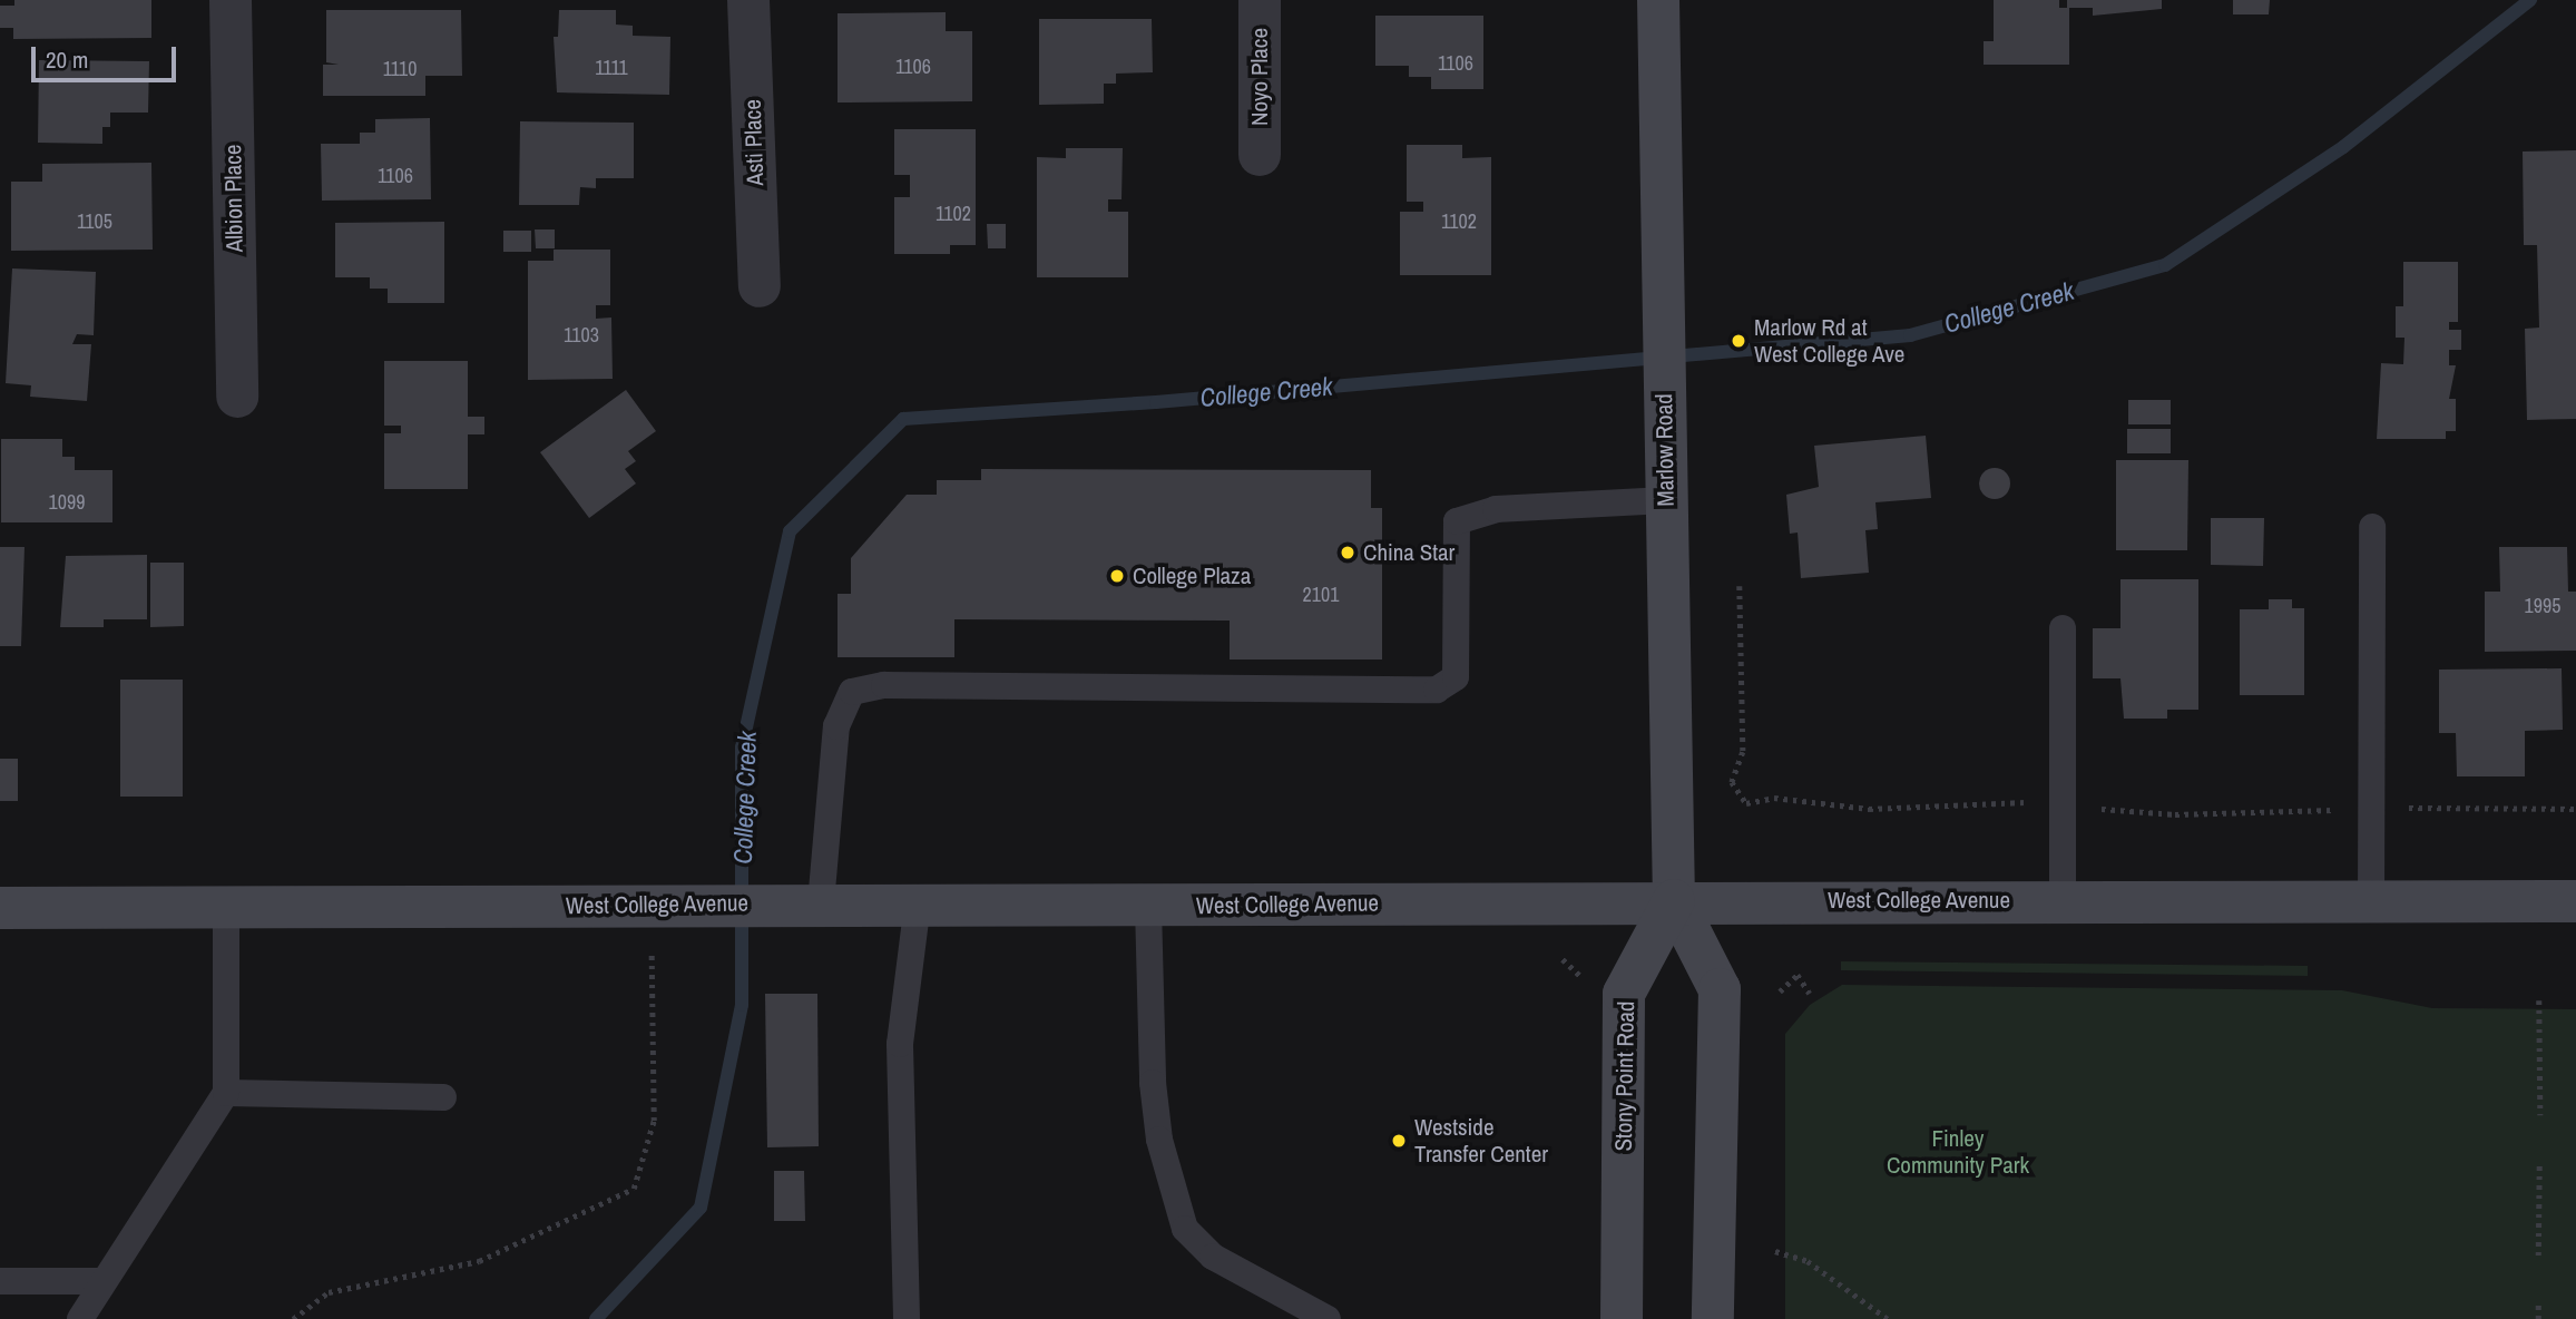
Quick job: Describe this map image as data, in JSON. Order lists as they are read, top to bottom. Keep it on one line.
{"streets":{"main road":["Marlow Road","West College Avenue","Stony Point Road"],"street":["Noyo Place","Asti Place","Albion Place"]},"crossings":[["Marlow Road","West College Avenue"],["Marlow Road","Stony Point Road"],["West College Avenue","Stony Point Road"]],"water":["College Creek"],"parks":["Finley Community Park"],"places":["Marlow Rd at West College Ave","China Star","College Plaza","Westside Transfer Center"],"house_numbers":["1106","1106","1111","1110","1106","1102","1105","1102","1103","1099","2101","1995"],"scale_bar":"20 m"}
